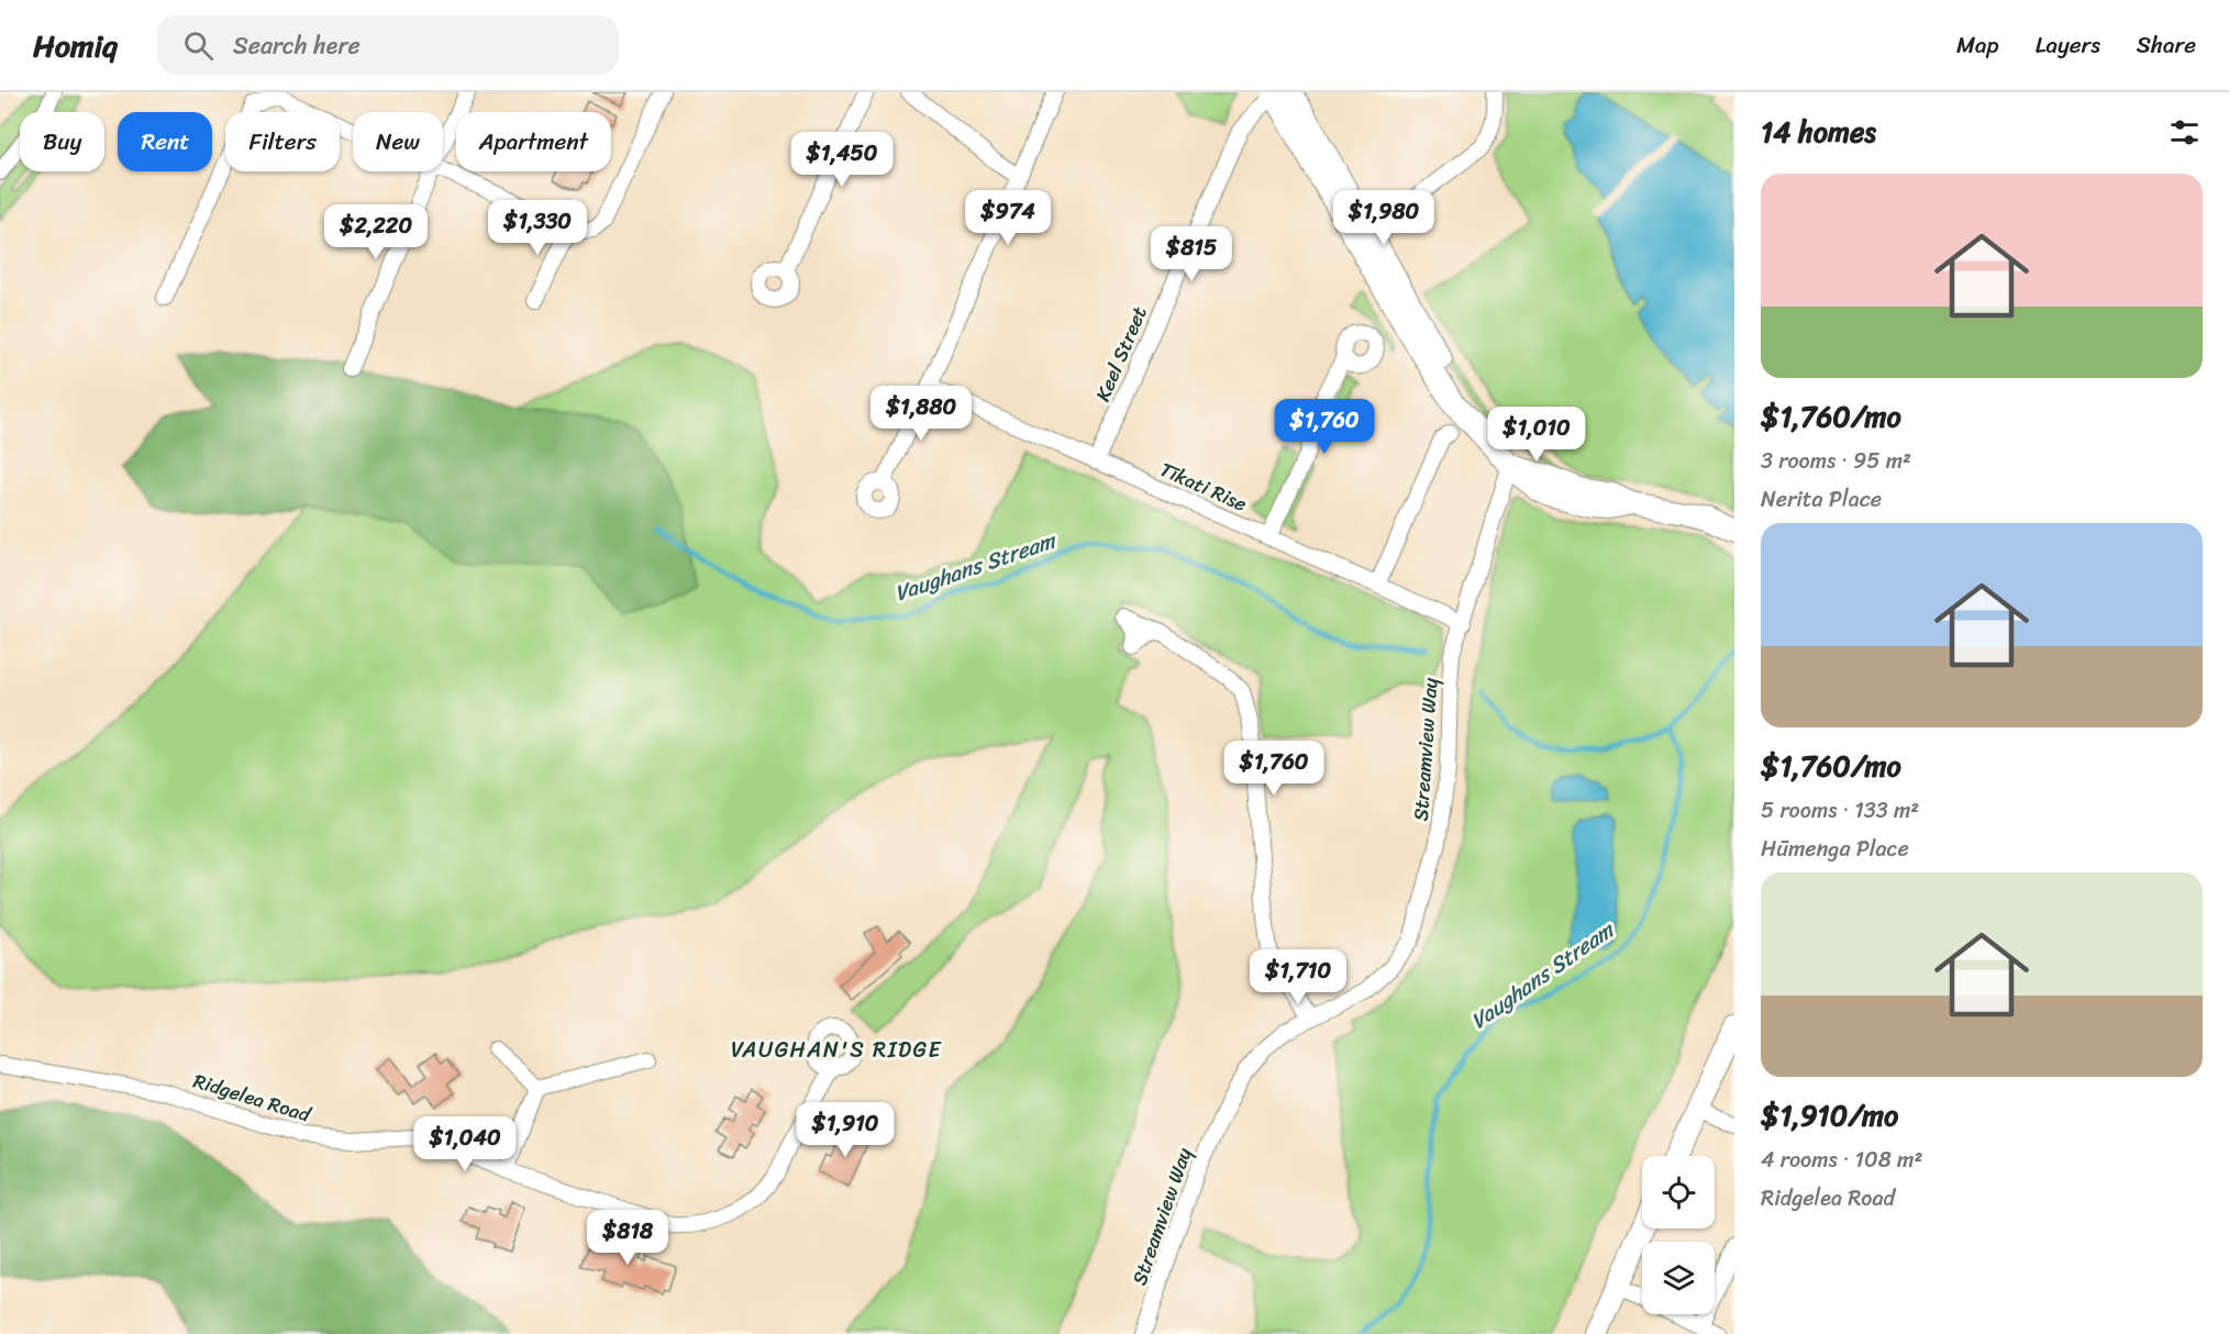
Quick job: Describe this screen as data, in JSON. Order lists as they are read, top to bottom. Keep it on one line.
{"streets":{"street":["Keel Street","Tīkati Rise","Streamview Way","Ridgelea Road"]},"crossings":[["Keel Street","Tīkati Rise"],["Tīkati Rise","Streamview Way"]],"districts":["VAUGHAN'S RIDGE"],"water":["Vaughans Stream"],"page":{"header":"Homiq","search":"Search here","nav":["Map","Layers","Share"],"heading":"14 homes","chip":["Buy","Rent","Filters","New","Apartment"],"price":["$1,450","$974","$1,980","$1,330","$2,220","$815","$1,880","$1,760","$1,010","$1,760","$1,710","$1,910","$1,040","$818"],"list":[{"name":"$1,760/mo","note":"3 rooms · 95 m² · Nerita Place"},{"name":"$1,760/mo","note":"5 rooms · 133 m² · Hūmenga Place"},{"name":"$1,910/mo","note":"4 rooms · 108 m² · Ridgelea Road"}]}}
